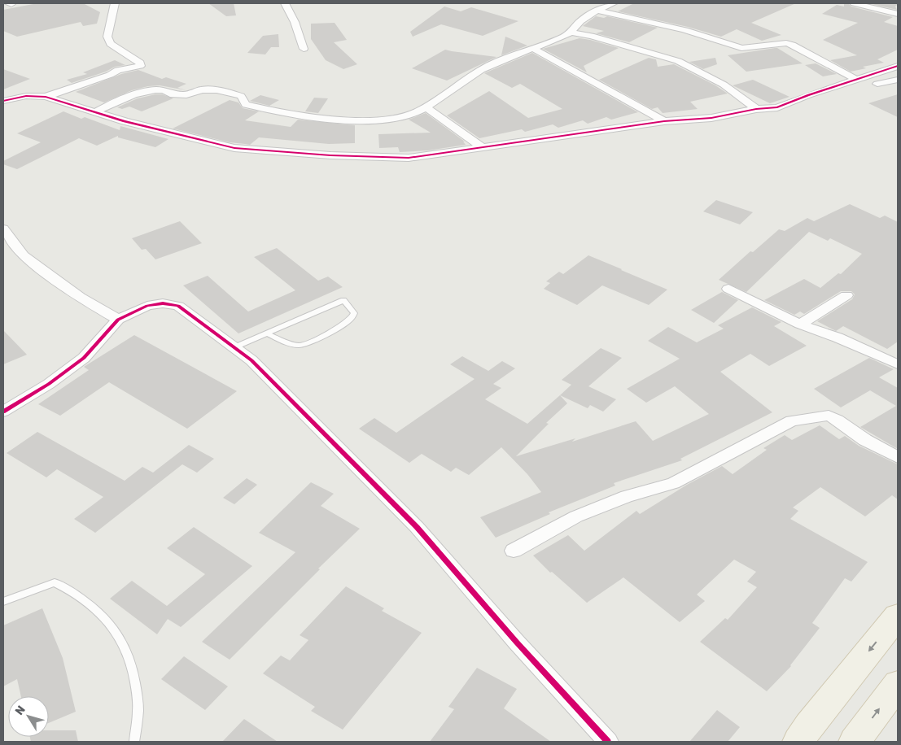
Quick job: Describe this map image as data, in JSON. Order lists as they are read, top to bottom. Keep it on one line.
{"north":"top left"}
